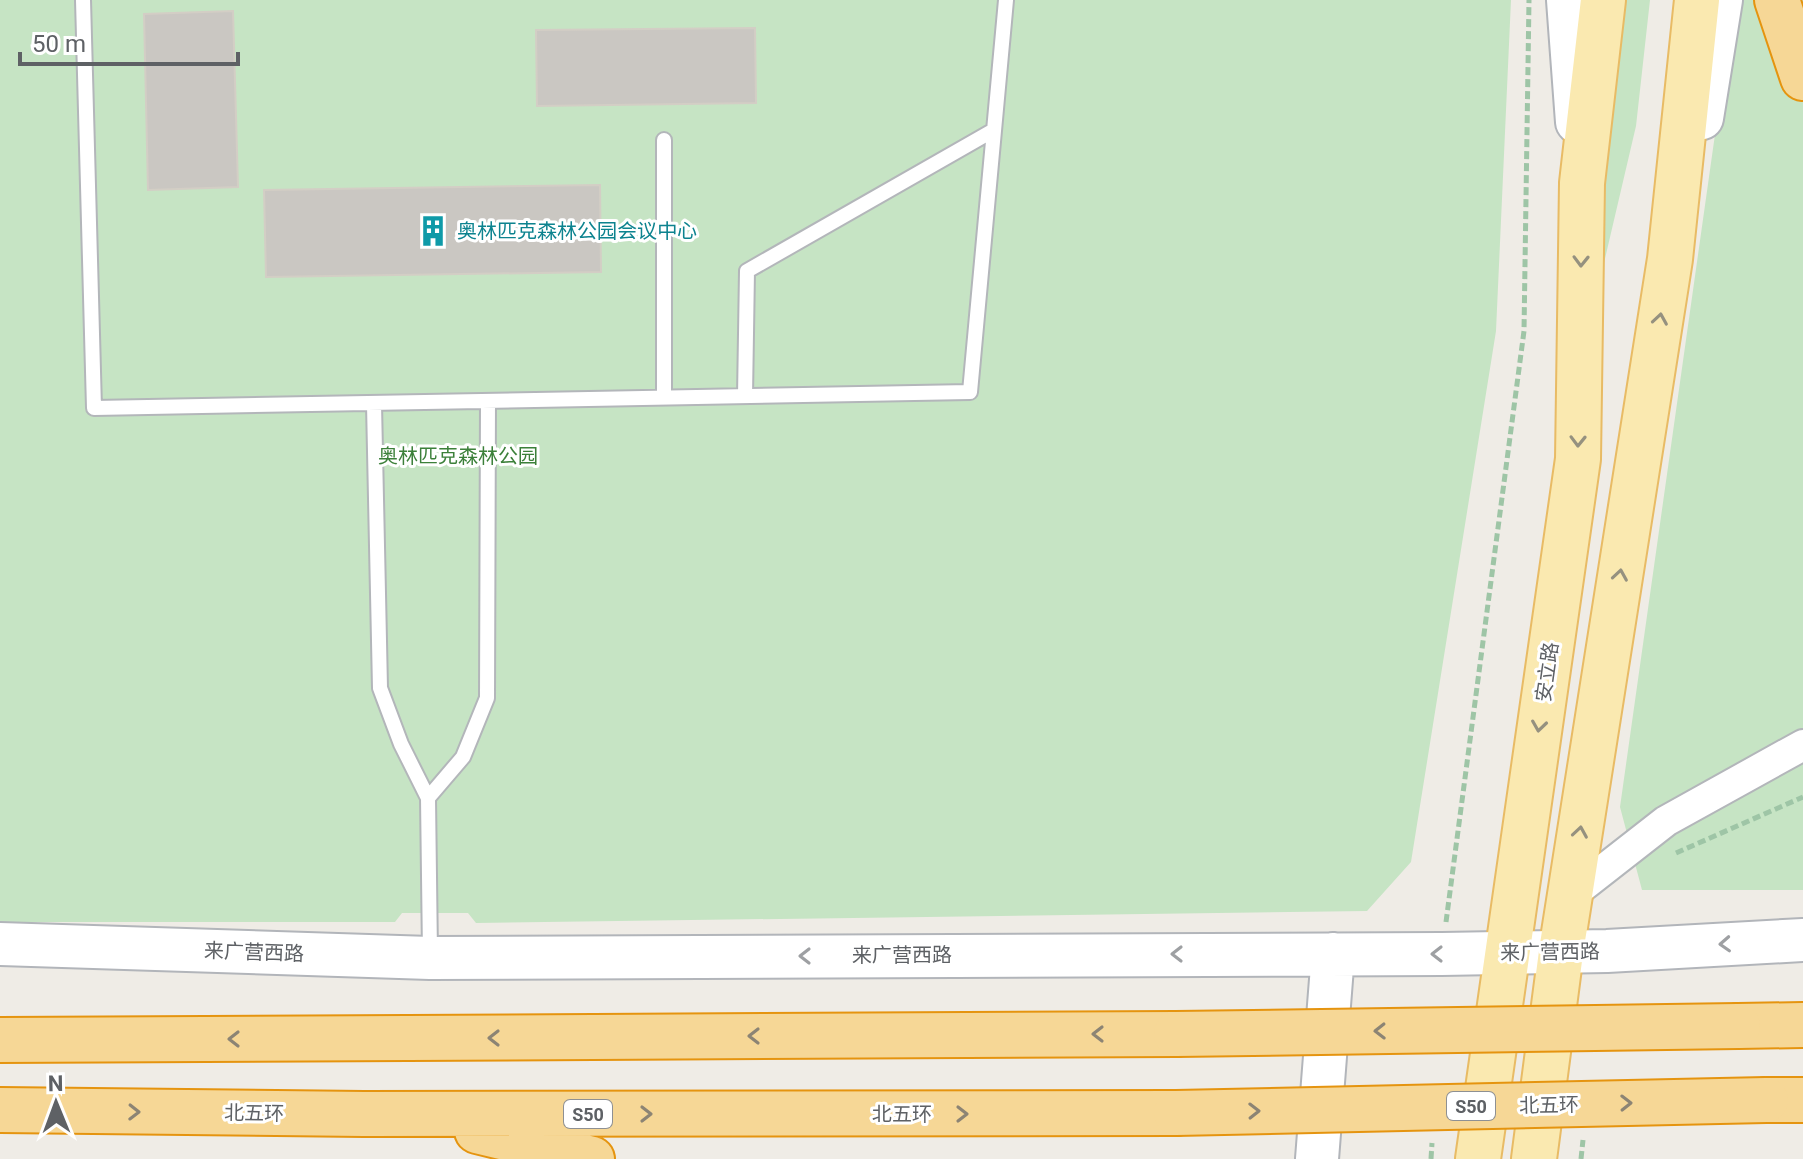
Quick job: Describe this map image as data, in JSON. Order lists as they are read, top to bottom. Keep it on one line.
{"streets":{"highway":["北五环","S50"],"main road":["安立路"],"street":["来广营西路"]},"crossings":[["安立路","来广营西路"]],"one_way":["安立路","来广营西路"],"parks":["奥林匹克森林公园"],"places":{"building":["奥林匹克森林公园会议中心"]},"scale_bar":"50 m","north":"top"}
